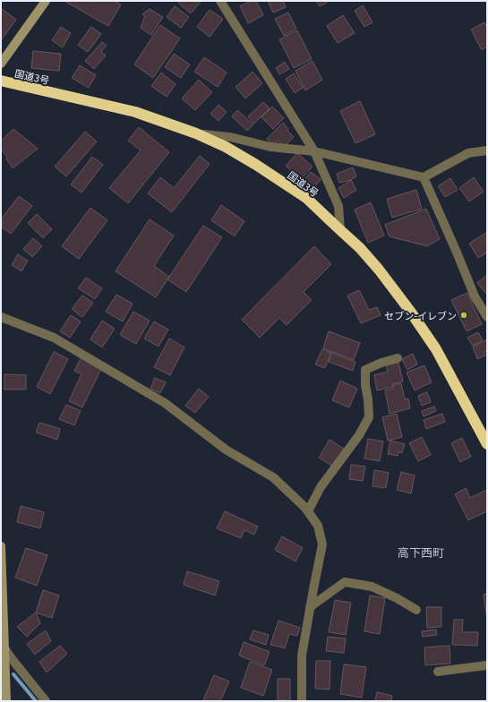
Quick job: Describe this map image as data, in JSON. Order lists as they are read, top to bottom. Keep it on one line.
{"streets":{"highway":["国道3号"]},"districts":["高下西町"],"places":["セブン-イレブン"]}
